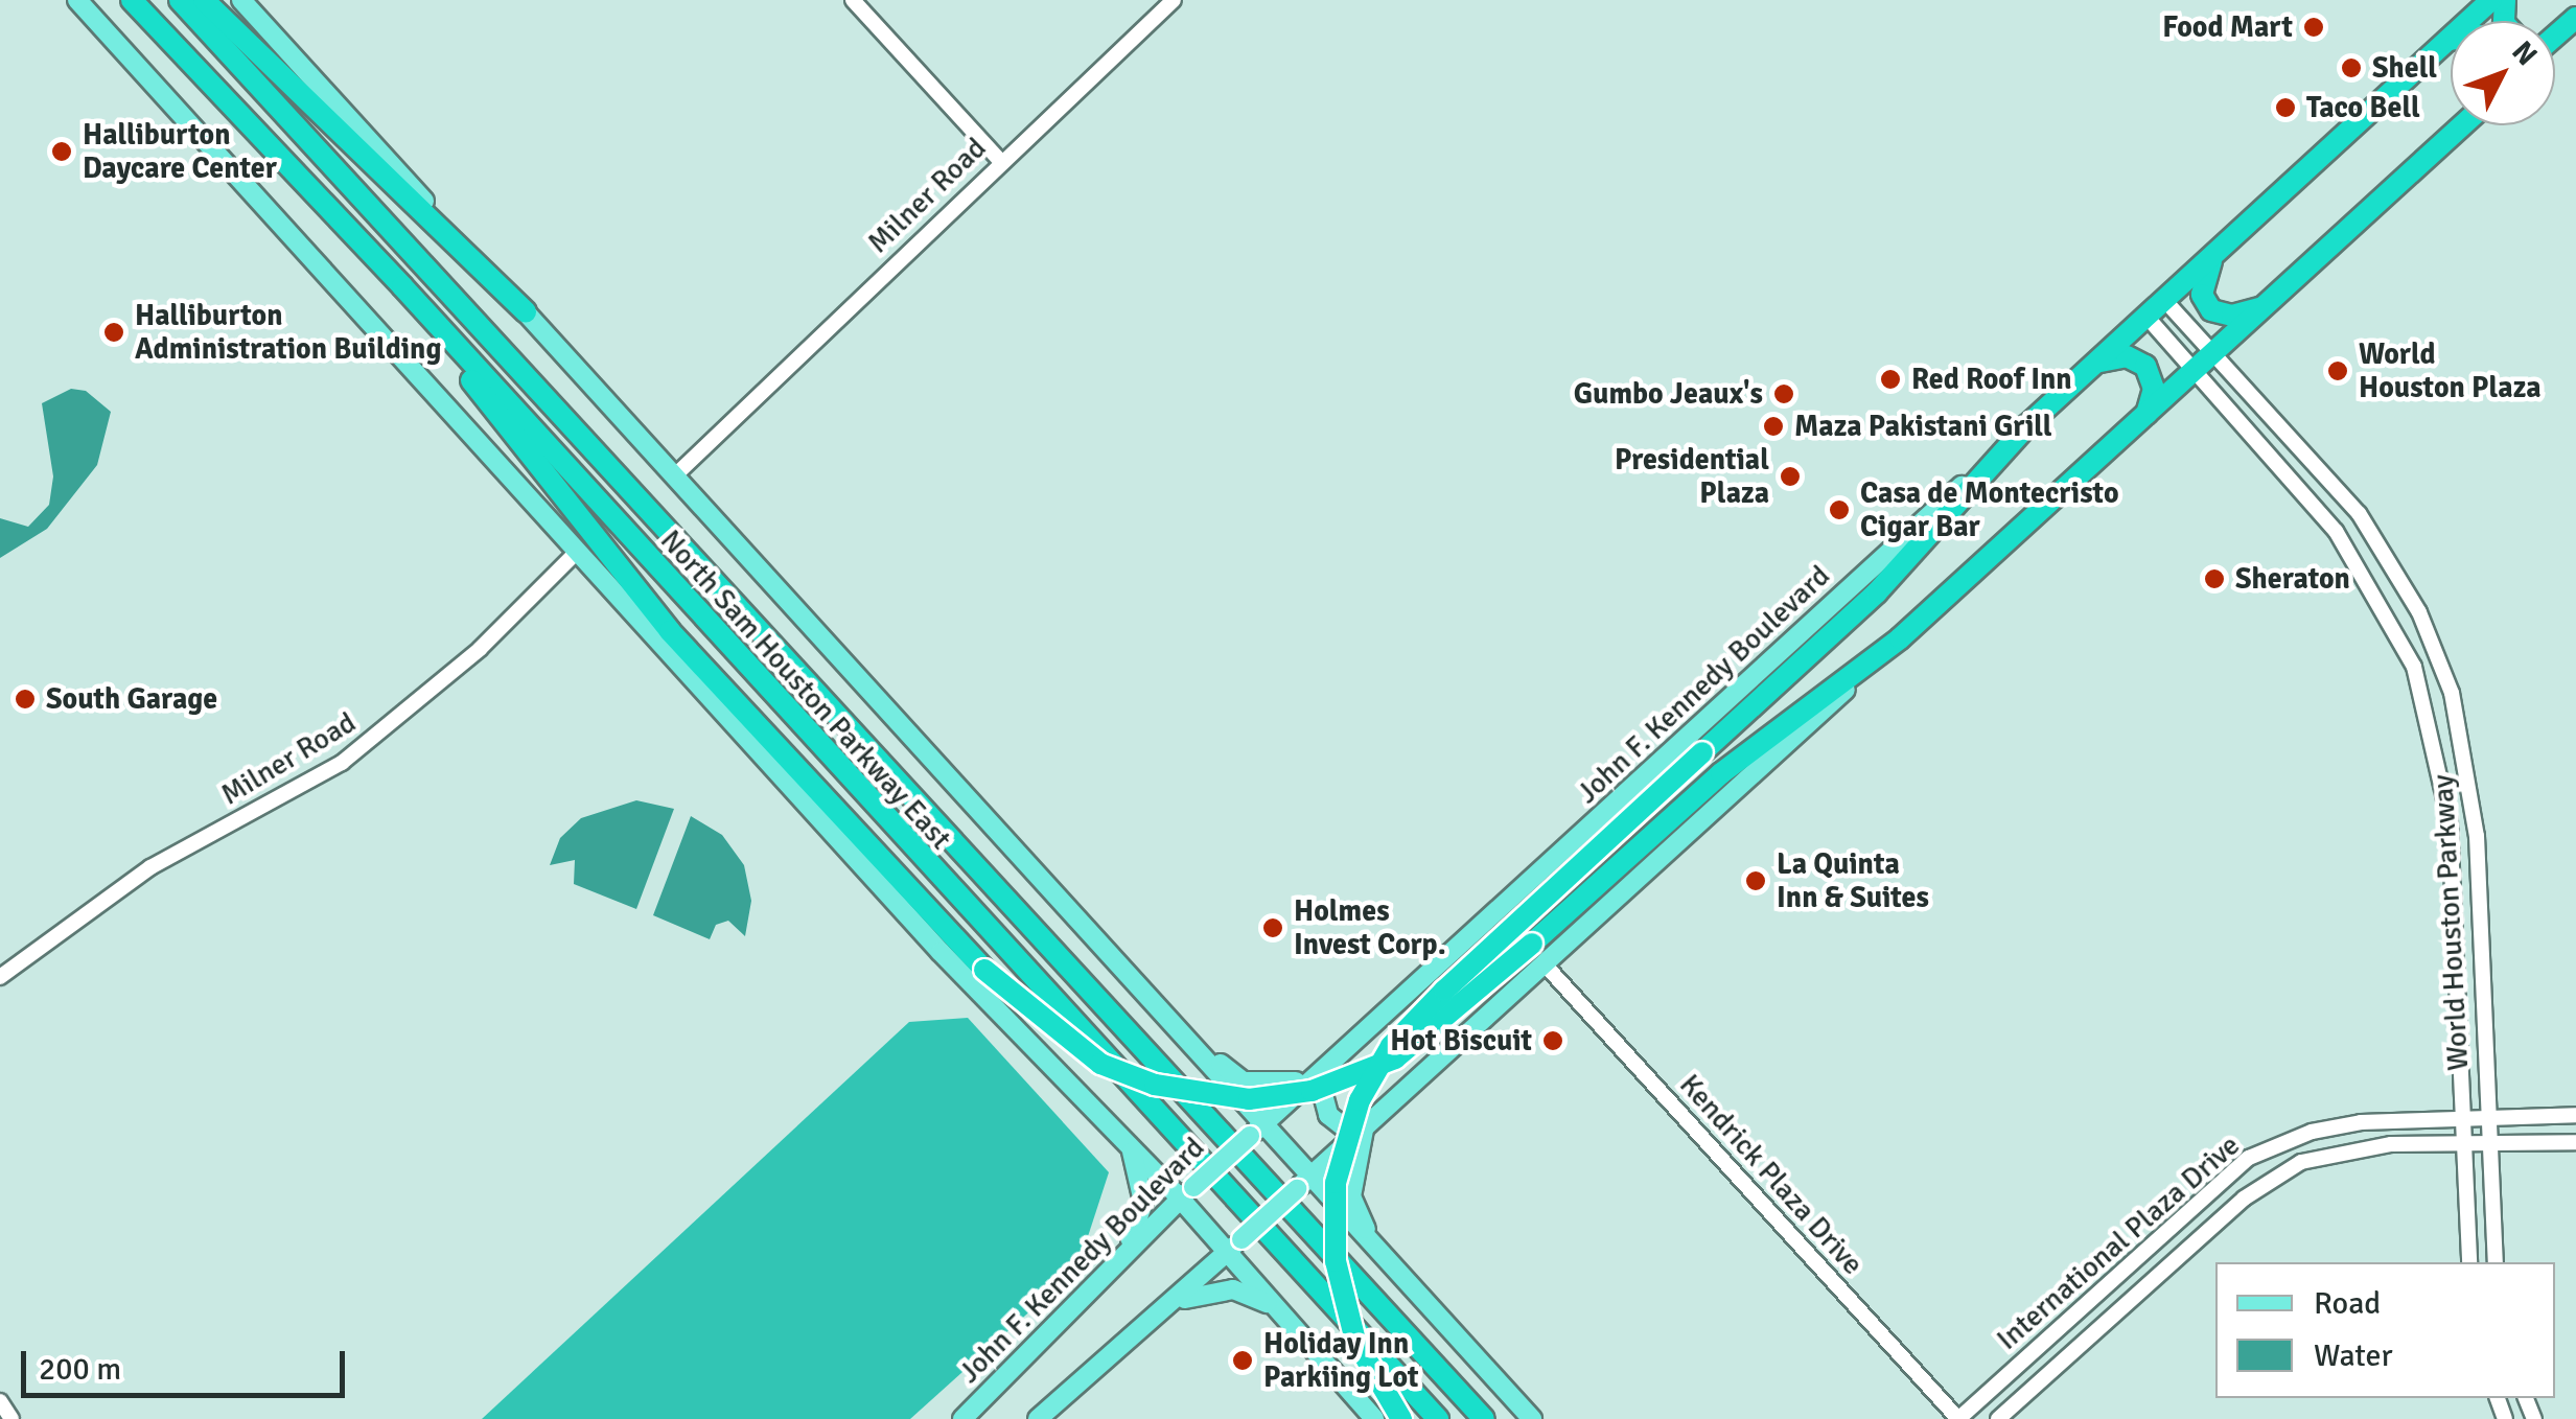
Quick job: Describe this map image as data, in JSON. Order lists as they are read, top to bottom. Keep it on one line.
{"streets":{"highway":["John F. Kennedy Boulevard","North Sam Houston Parkway East"],"street":["Milner Road","World Houston Parkway","Kendrick Plaza Drive","International Plaza Drive"]},"crossings":[["Milner Road","North Sam Houston Parkway East"],["John F. Kennedy Boulevard","North Sam Houston Parkway East"],["John F. Kennedy Boulevard","World Houston Parkway"],["World Houston Parkway","International Plaza Drive"],["Kendrick Plaza Drive","International Plaza Drive"]],"places":["Food Mart","Shell","Taco Bell","Halliburton Daycare Center","Halliburton Administration Building","World Houston Plaza","Red Roof Inn","Gumbo Jeaux's","Maza Pakistani Grill","Presidential Plaza","Casa de Montecristo Cigar Bar","Sheraton","South Garage","La Quinta Inn & Suites","Holmes Invest Corp.","Hot Biscuit","Holiday Inn Parkiing Lot"],"legend":["Road","Water"],"scale_bar":"200 m","north":"top right"}
